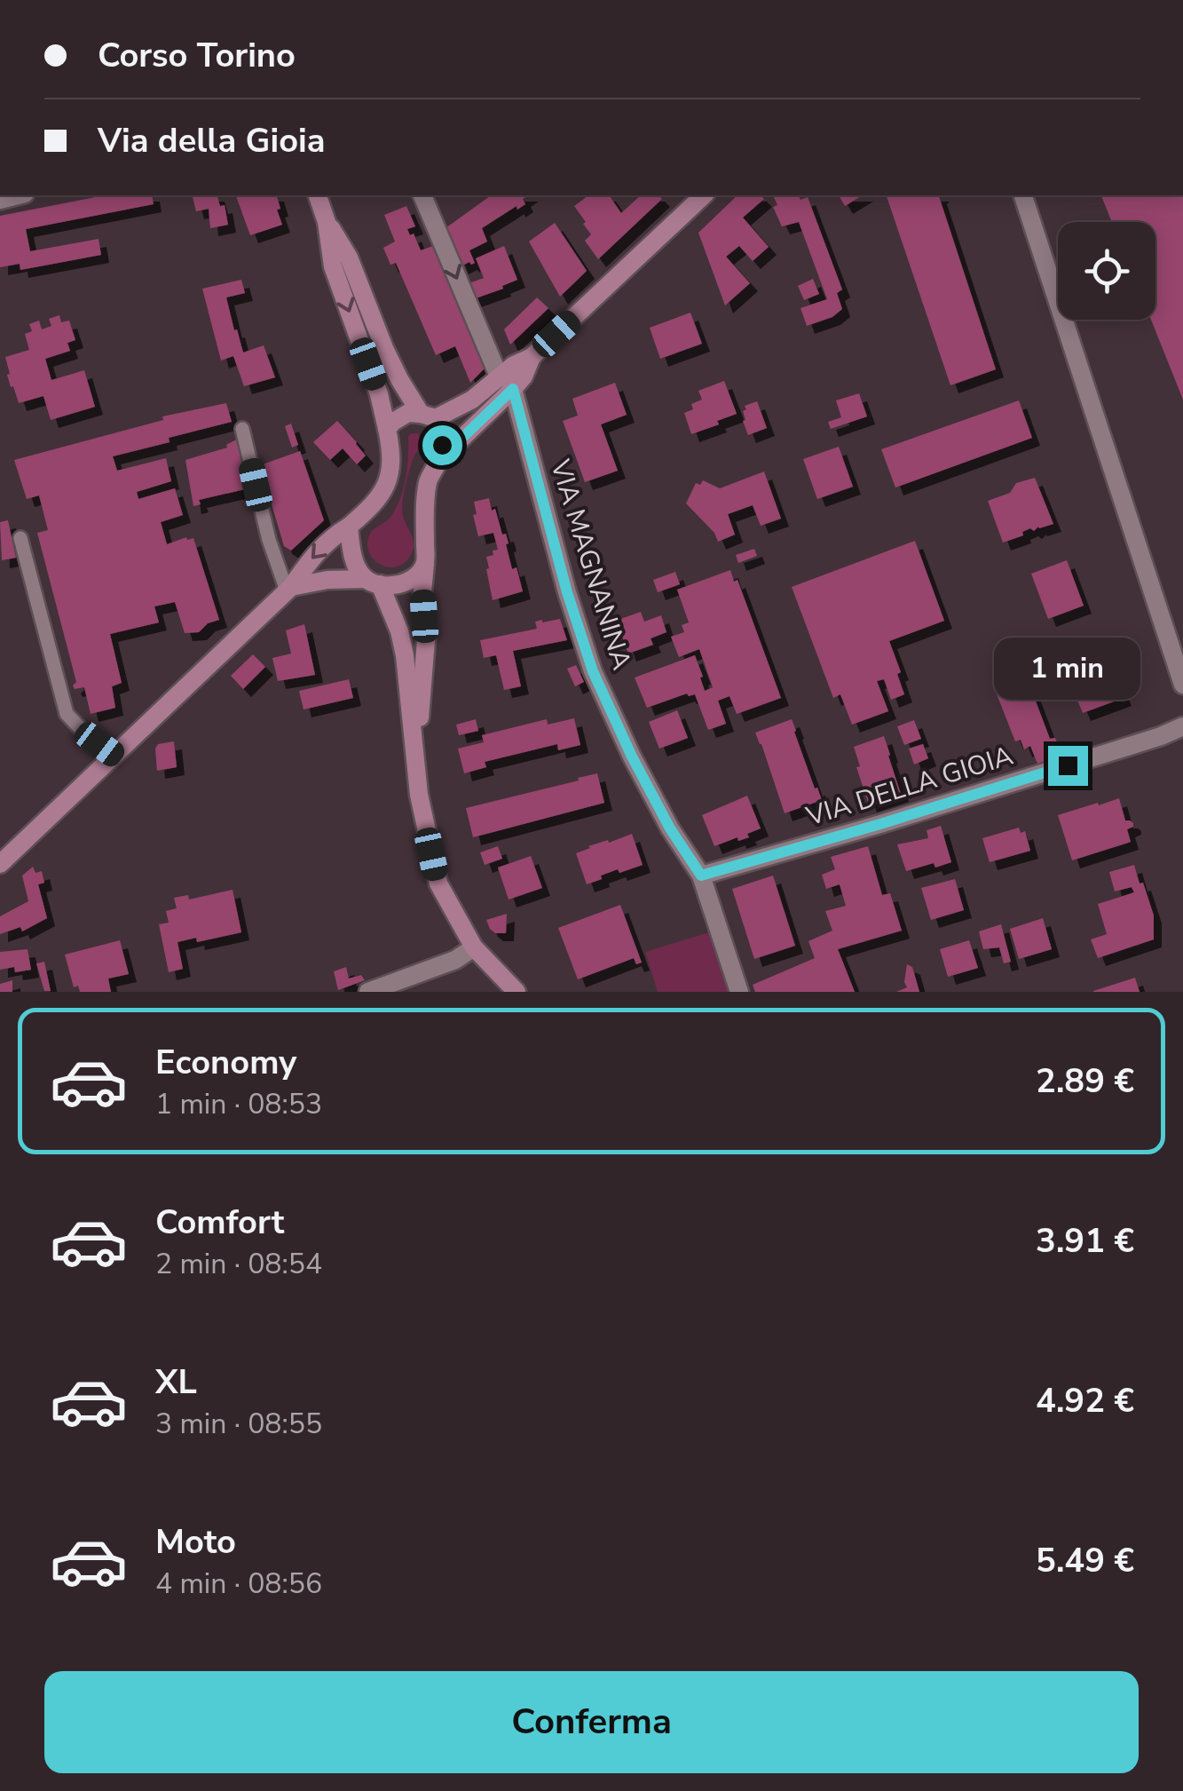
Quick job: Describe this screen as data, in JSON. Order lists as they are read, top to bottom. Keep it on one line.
{"streets":{"street":["VIA MAGNANINA","VIA DELLA GIOIA"]},"crossings":[["VIA MAGNANINA","VIA DELLA GIOIA"]],"page":{"banner":["Corso Torino","Via della Gioia"],"bubble":"1 min","list":[{"name":"Economy","note":"1 min · 08:53","value":"2.89 €"},{"name":"Comfort","note":"2 min · 08:54","value":"3.91 €"},{"name":"XL","note":"3 min · 08:55","value":"4.92 €"},{"name":"Moto","note":"4 min · 08:56","value":"5.49 €"}],"buttons":"Conferma"}}
